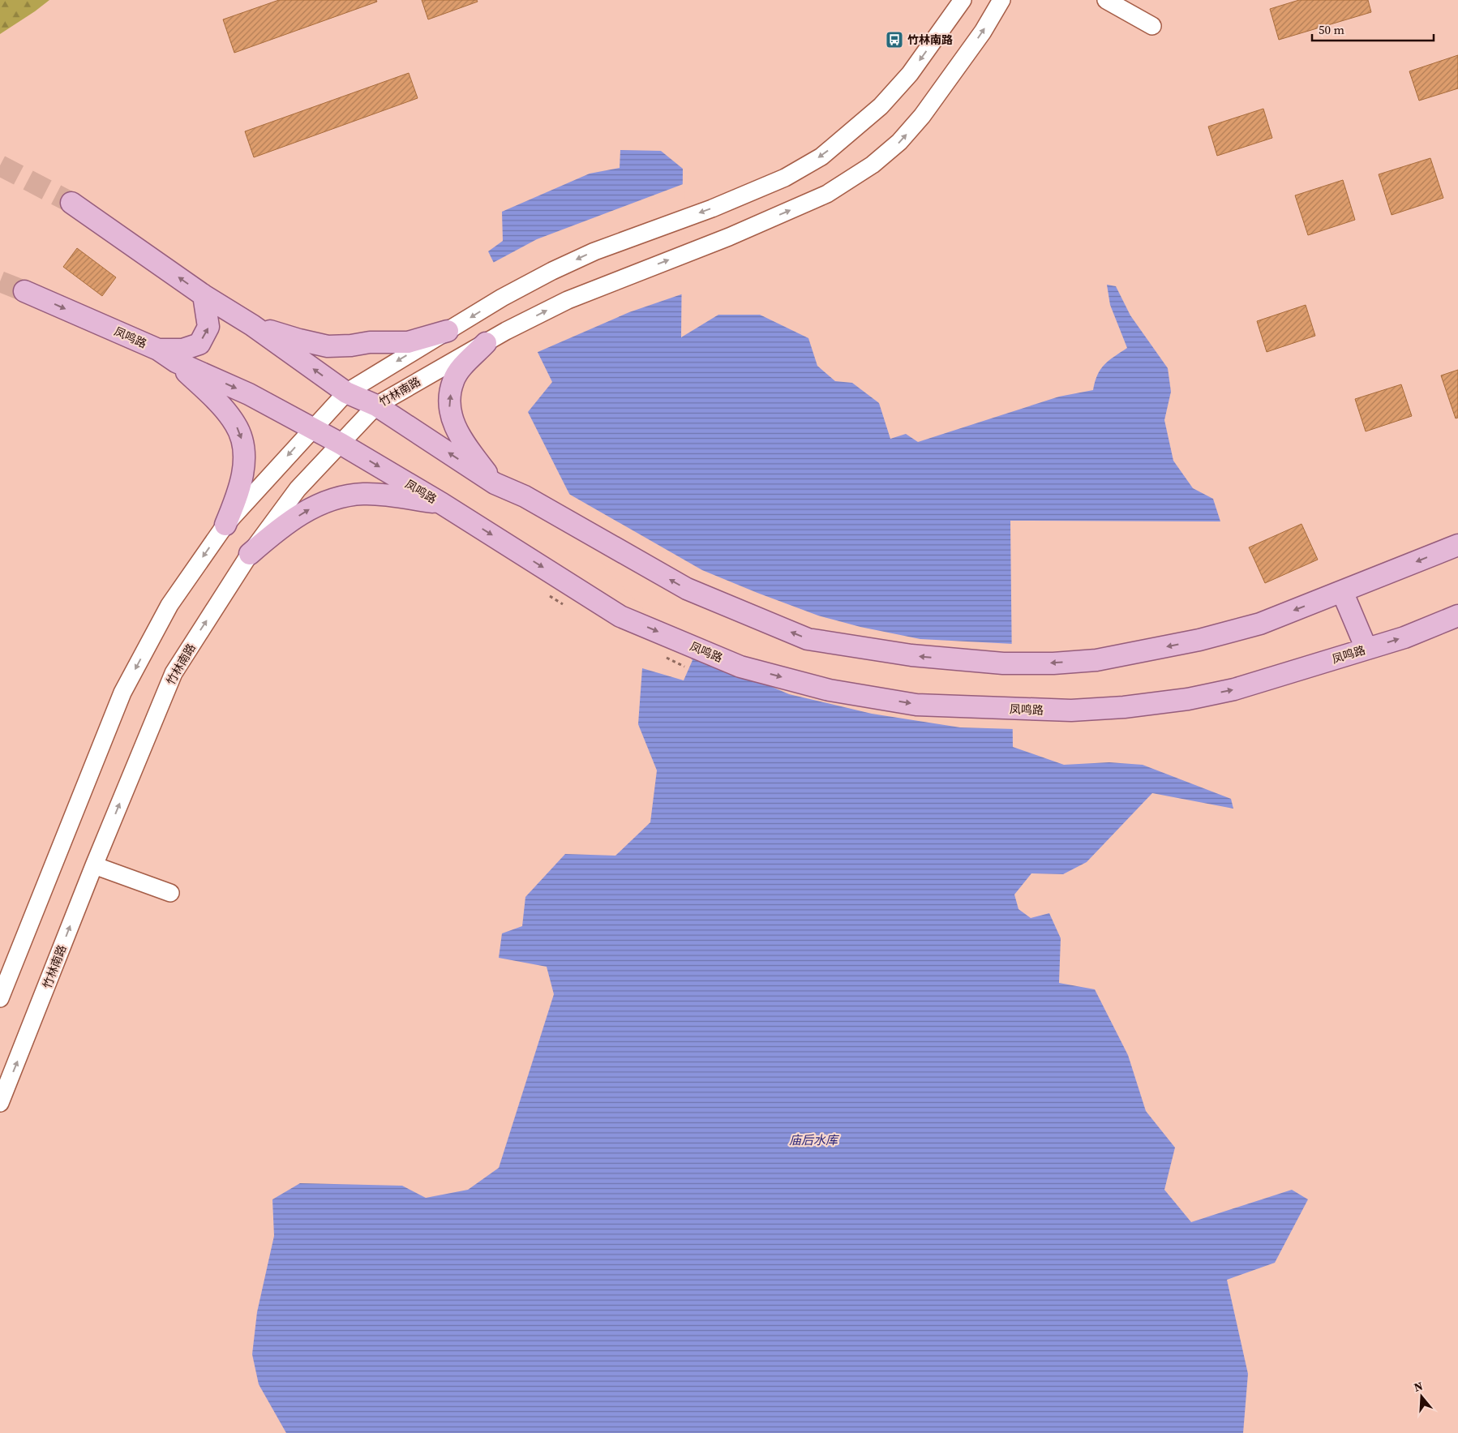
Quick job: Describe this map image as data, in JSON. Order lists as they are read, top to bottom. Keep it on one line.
{"streets":{"main road":["凤鸣路"],"street":["竹林南路"]},"crossings":[["凤鸣路","竹林南路"]],"water":["庙后水库"],"places":{"bus stop":["竹林南路"]},"scale_bar":"50 m","north":"top"}
